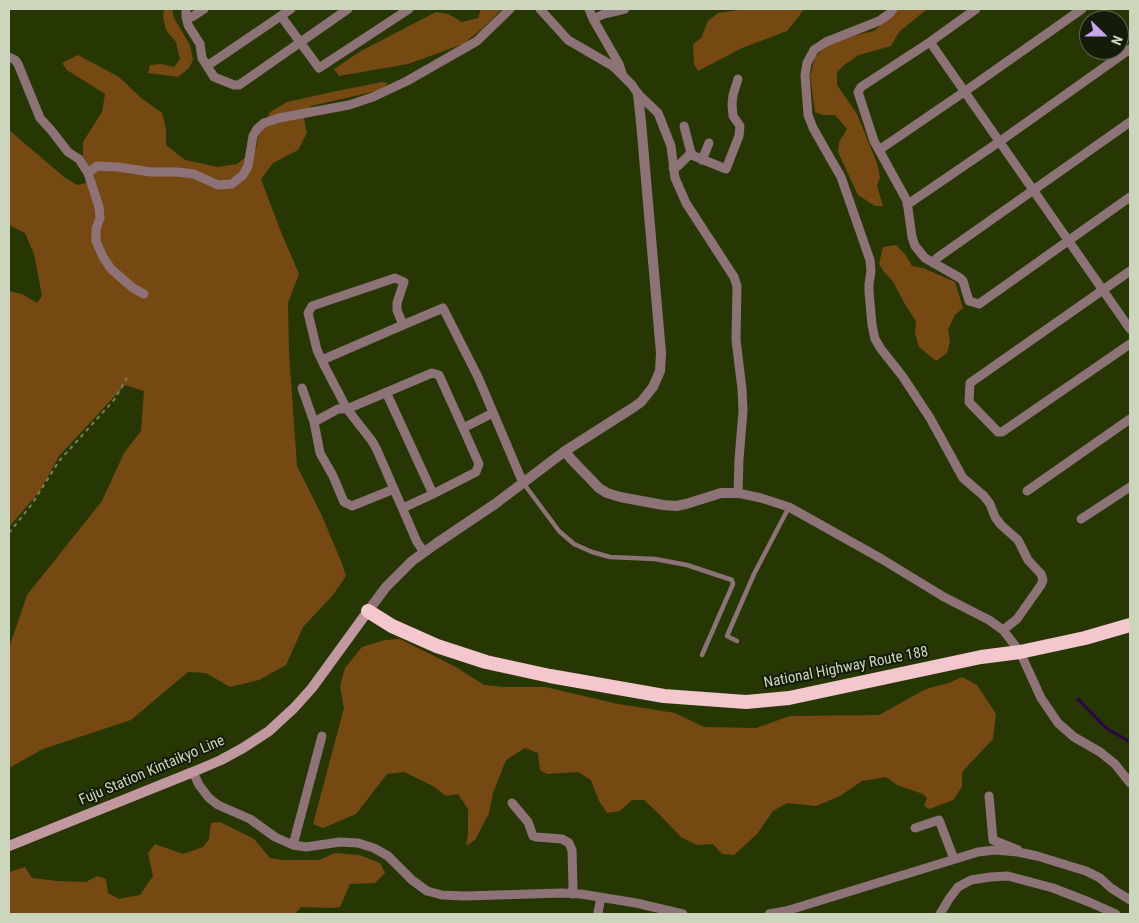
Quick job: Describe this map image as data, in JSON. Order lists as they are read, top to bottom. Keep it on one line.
{"streets":{"highway":["National Highway Route 188"],"main road":["Fuju Station Kintaikyo Line"]},"crossings":[["National Highway Route 188","Fuju Station Kintaikyo Line"]],"north":"right"}
